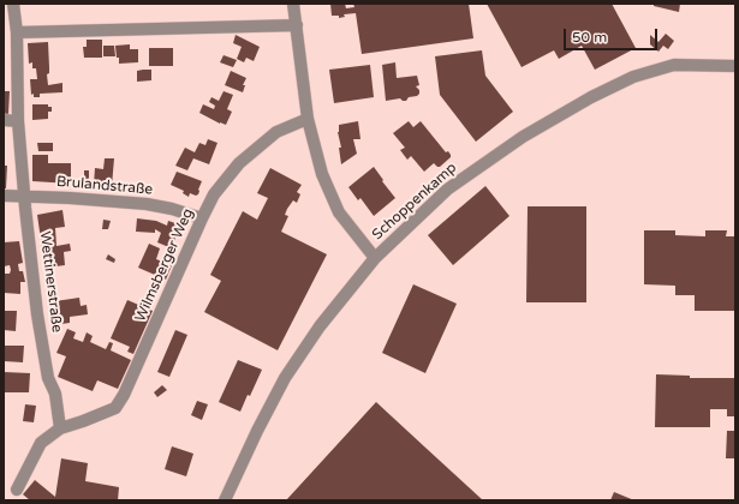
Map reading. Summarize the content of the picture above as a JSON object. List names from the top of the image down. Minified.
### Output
{"streets":{"street":["Brulandstraße","Schoppenkamp","Wilmsberger Weg","Wettinerstraße"]},"crossings":[["Brulandstraße","Wilmsberger Weg"],["Brulandstraße","Wettinerstraße"],["Wilmsberger Weg","Wettinerstraße"]],"scale_bar":"50 m"}
